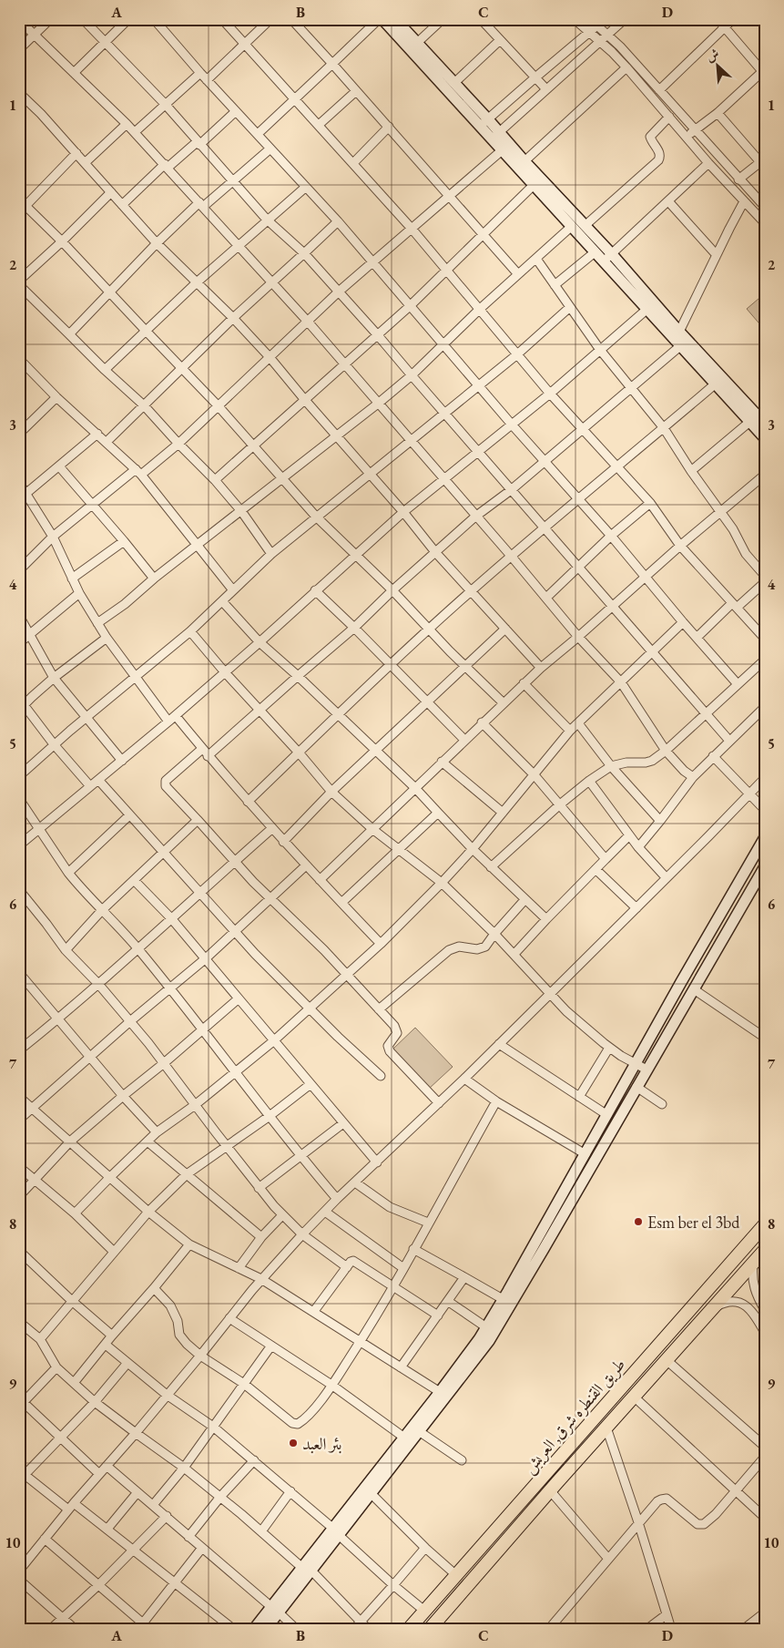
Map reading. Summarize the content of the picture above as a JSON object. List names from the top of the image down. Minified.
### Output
{"streets":{"highway":["طريق القنطره شرق, العريش"]},"places":["Esm ber el 3bd","بئر العبد"],"north":"top left","grid":{"columns":["A","B","C","D"],"rows":["1","2","3","4","5","6","7","8","9","10"]}}
